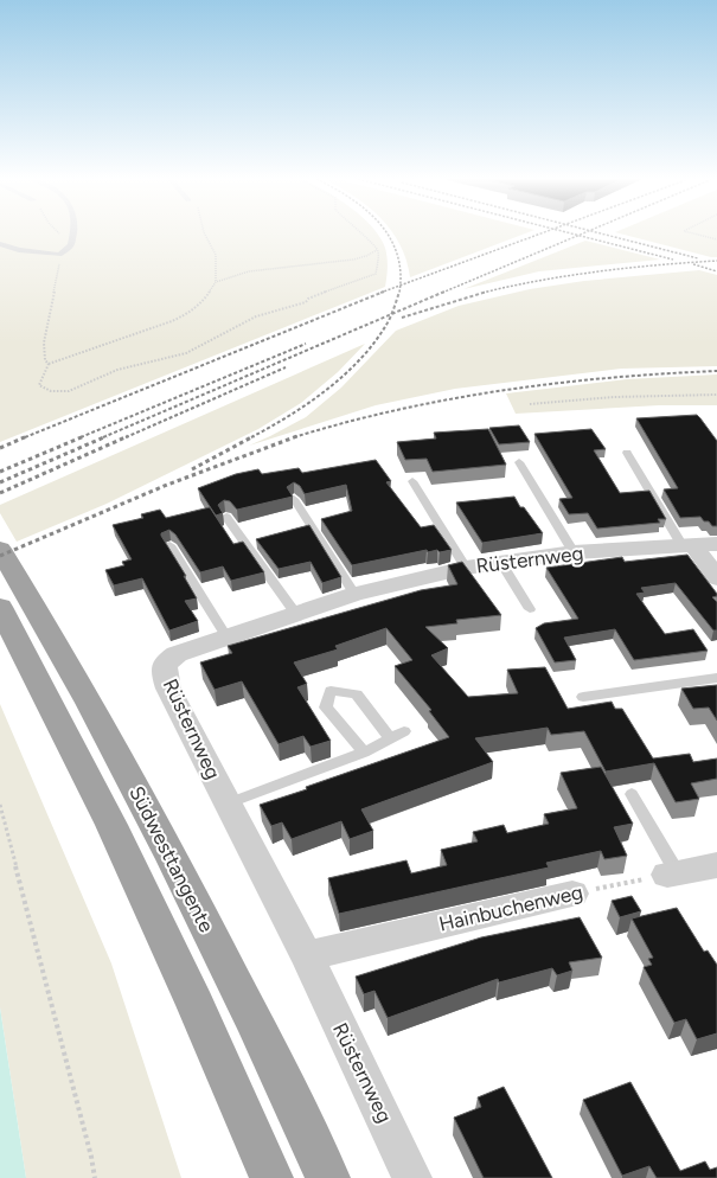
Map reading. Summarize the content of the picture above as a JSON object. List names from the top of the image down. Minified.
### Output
{"streets":{"highway":["Südwesttangente"],"street":["Rüsternweg","Hainbuchenweg"]},"crossings":[["Rüsternweg","Hainbuchenweg"]]}
